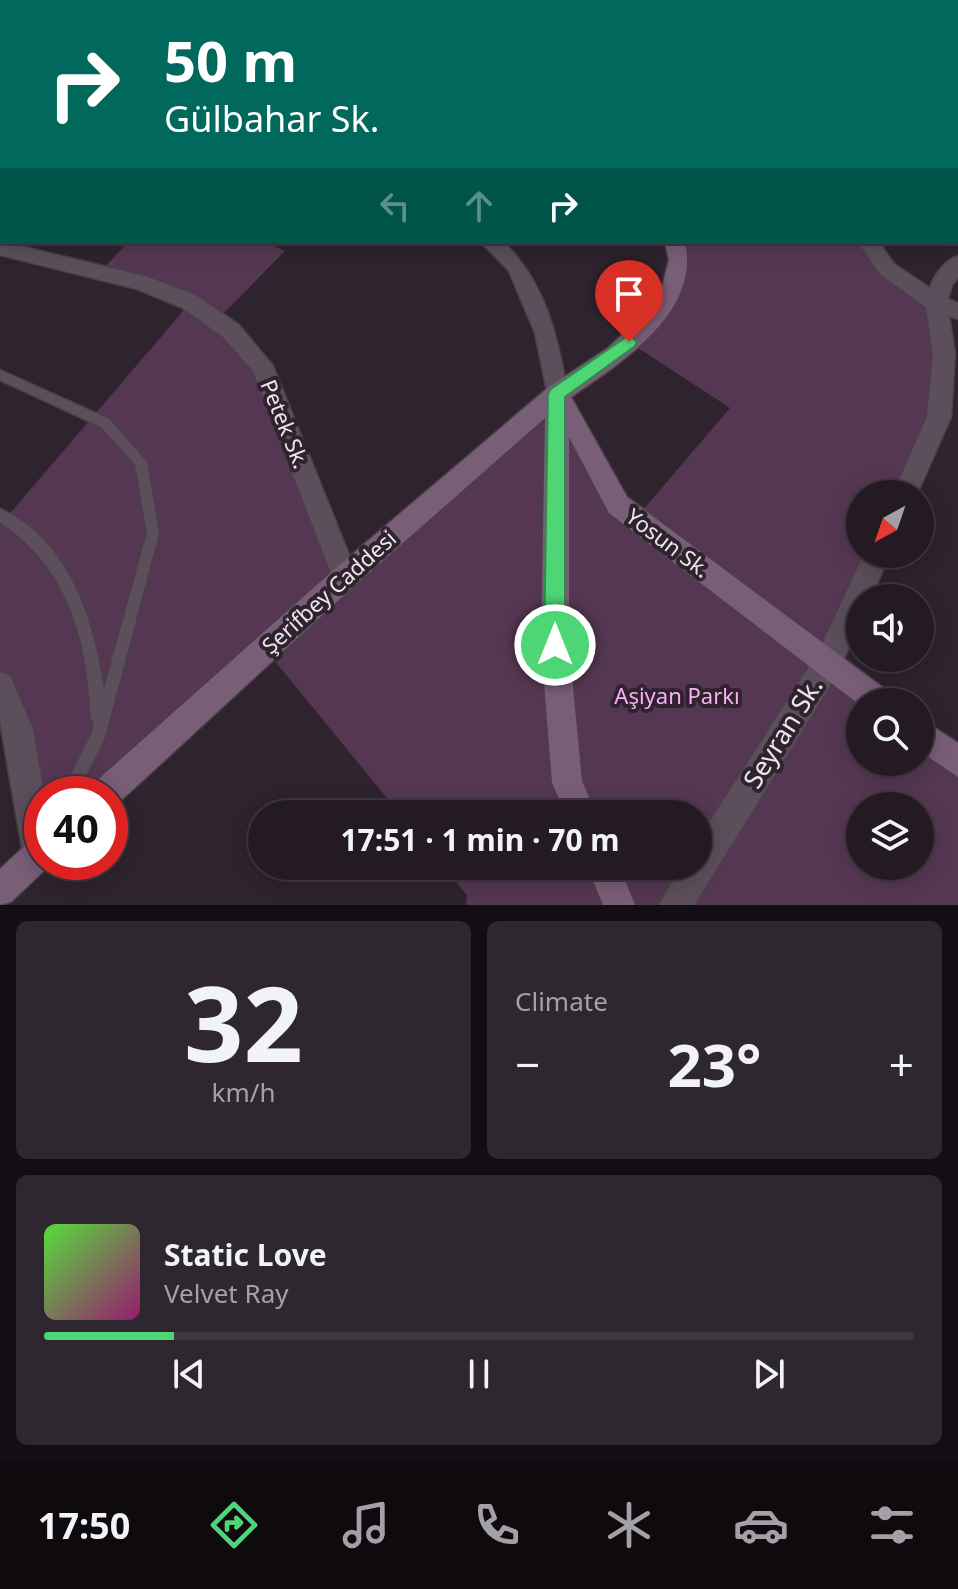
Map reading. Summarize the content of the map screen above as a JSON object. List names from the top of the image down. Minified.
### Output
{"streets":{"street":["Petek Sk.","Yosun Sk.","Şerifbey Caddesi","Seyran Sk."]},"crossings":[["Petek Sk.","Şerifbey Caddesi"],["Yosun Sk.","Şerifbey Caddesi"],["Yosun Sk.","Seyran Sk."]],"parks":["Aşiyan Parkı"],"north":"bottom left","page":{"turn":["50 m","Gülbahar Sk."],"limit":"40","trip":"17:51 · 1 min · 70 m","tile":[["32","km/h"],"Climate"],"heat":["−","23°","+"],"song":["Static Love","Velvet Ray"],"tabs":"17:50"}}
